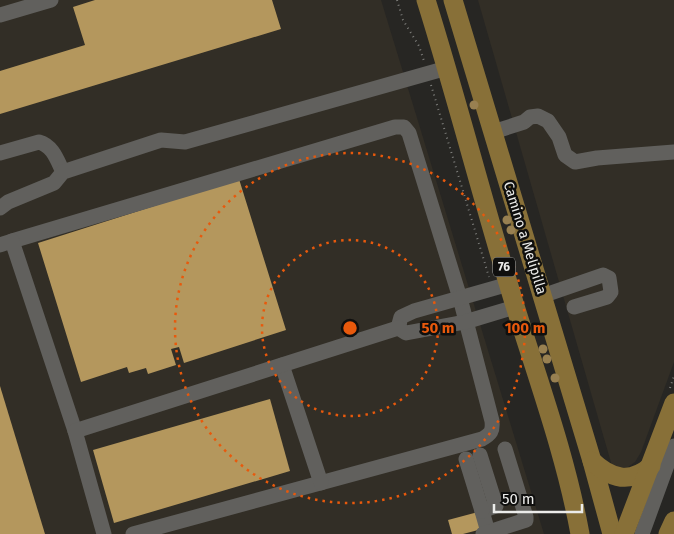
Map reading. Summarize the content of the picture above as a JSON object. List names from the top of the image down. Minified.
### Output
{"streets":{"main road":["Camino a Melipilla","76"]},"scale_bar":"50 m","rings":["50 m","100 m"]}
